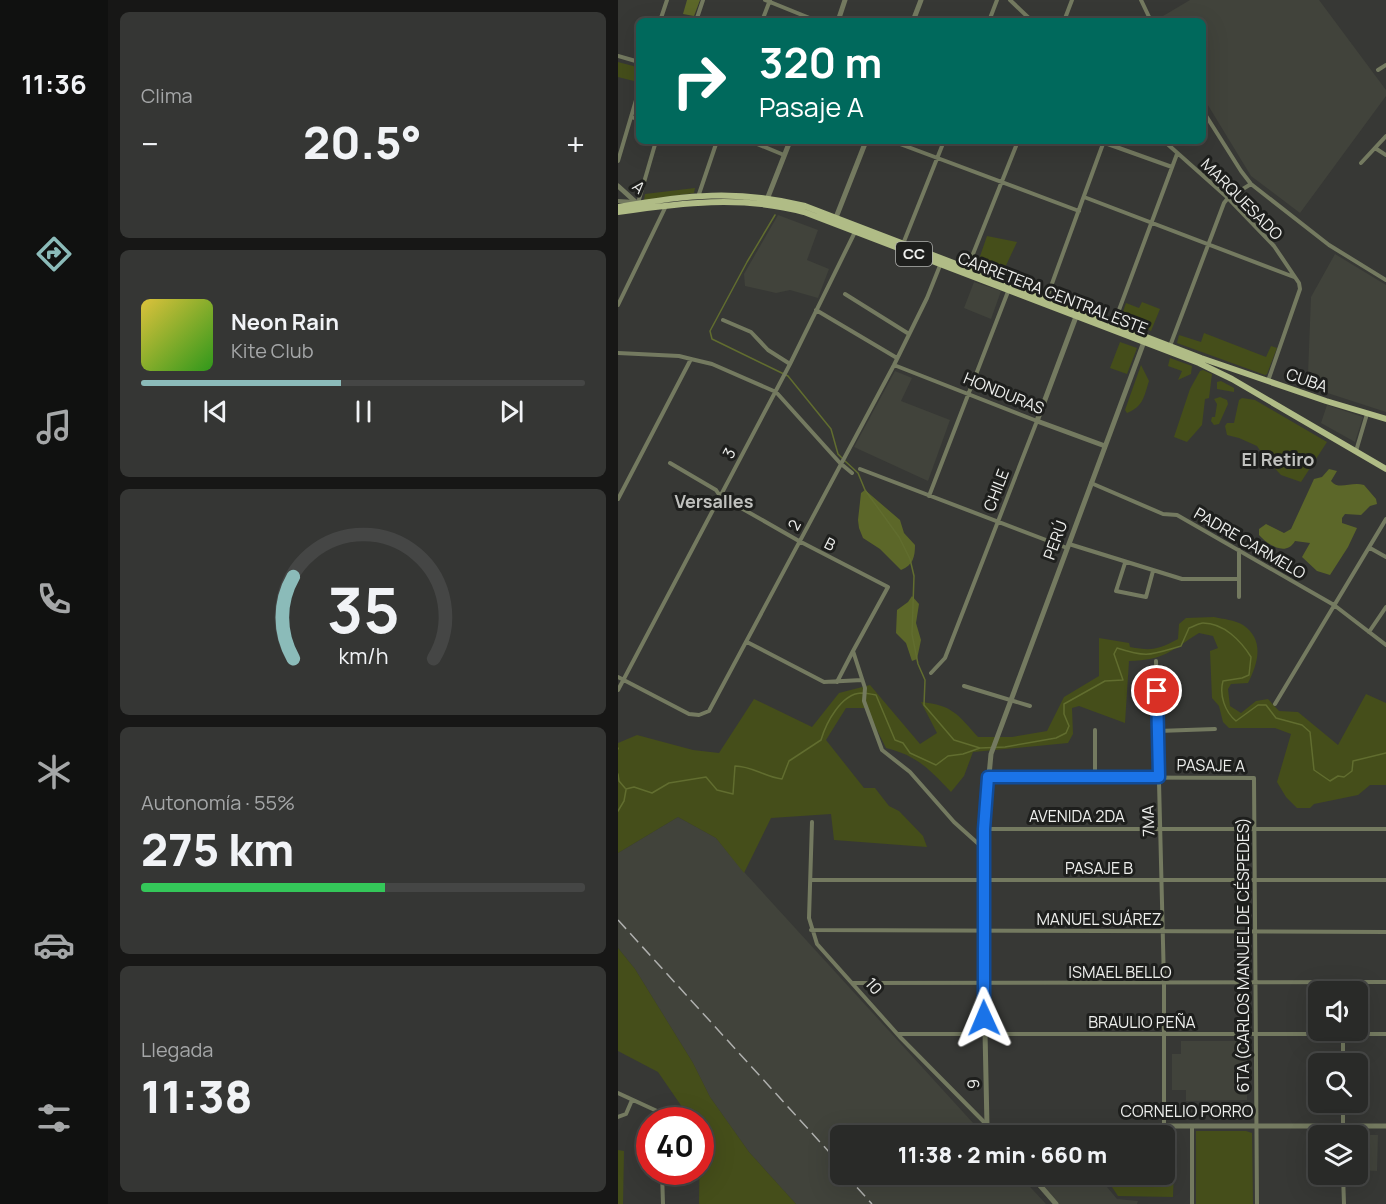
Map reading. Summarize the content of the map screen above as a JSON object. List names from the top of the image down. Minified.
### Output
{"streets":{"main road":["CC","CARRETERA CENTRAL ESTE","CUBA"],"street":["A","MARQUESADO","HONDURAS","3","CHILE","2","PERÚ","PADRE CARMELO","B","PASAJE A","AVENIDA 2DA","7MA","PASAJE B","MANUEL SUÁREZ","6TA (CARLOS MANUEL DE CÉSPEDES)","ISMAEL BELLO","10","BRAULIO PEÑA","9","CORNELIO PORRO"]},"crossings":[["A","CARRETERA CENTRAL ESTE"],["CARRETERA CENTRAL ESTE","CUBA"],["CARRETERA CENTRAL ESTE","3"],["CARRETERA CENTRAL ESTE","CHILE"],["CARRETERA CENTRAL ESTE","2"],["CARRETERA CENTRAL ESTE","PERÚ"],["HONDURAS","CHILE"],["HONDURAS","2"],["HONDURAS","PERÚ"],["3","2"],["3","B"],["2","B"],["PERÚ","PADRE CARMELO"],["PERÚ","9"],["PASAJE A","7MA"],["PASAJE A","6TA (CARLOS MANUEL DE CÉSPEDES)"],["PASAJE A","9"],["AVENIDA 2DA","7MA"],["AVENIDA 2DA","6TA (CARLOS MANUEL DE CÉSPEDES)"],["AVENIDA 2DA","9"],["7MA","PASAJE B"],["7MA","MANUEL SUÁREZ"],["7MA","ISMAEL BELLO"],["7MA","BRAULIO PEÑA"],["PASAJE B","6TA (CARLOS MANUEL DE CÉSPEDES)"],["PASAJE B","9"],["MANUEL SUÁREZ","6TA (CARLOS MANUEL DE CÉSPEDES)"],["MANUEL SUÁREZ","10"],["MANUEL SUÁREZ","9"],["6TA (CARLOS MANUEL DE CÉSPEDES)","ISMAEL BELLO"],["6TA (CARLOS MANUEL DE CÉSPEDES)","BRAULIO PEÑA"],["6TA (CARLOS MANUEL DE CÉSPEDES)","CORNELIO PORRO"],["ISMAEL BELLO","10"],["ISMAEL BELLO","9"],["10","BRAULIO PEÑA"],["BRAULIO PEÑA","9"]],"districts":["El Retiro","Versalles"],"page":{"tabs":"11:36","tile":["Clima",["Autonomía · 55%","275 km"],["Llegada","11:38"]],"turn":["320 m","Pasaje A"],"heat":["−","20.5°","+"],"song":["Neon Rain","Kite Club"],"limit":"40","trip":"11:38 · 2 min · 660 m","gauge":["35","km/h"]}}
